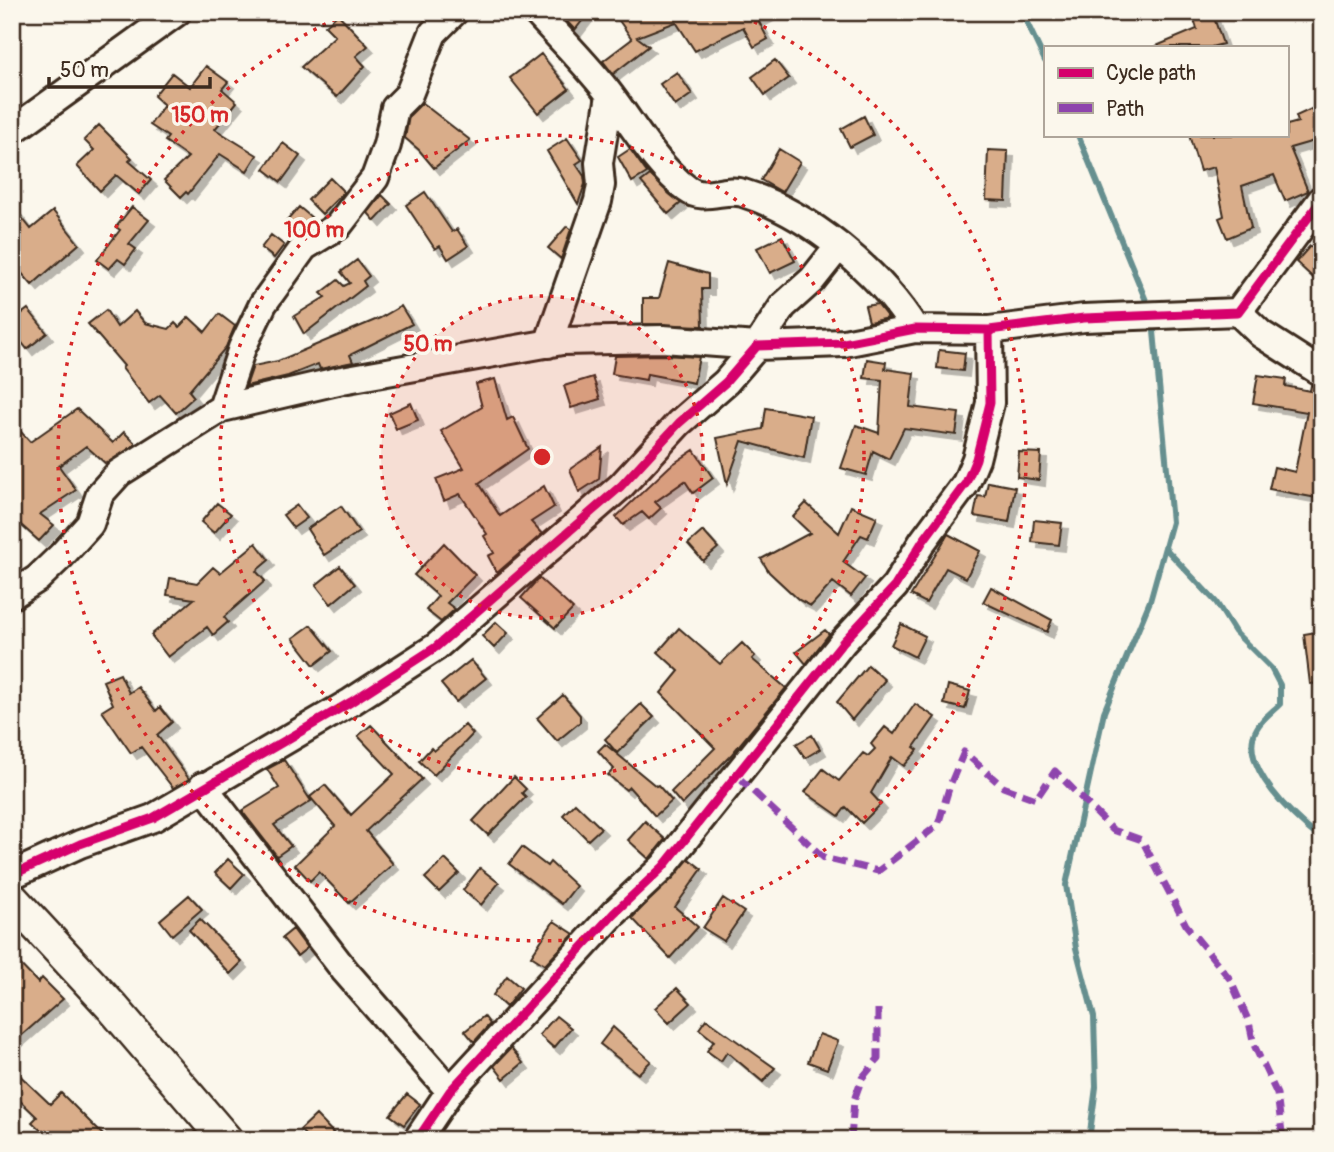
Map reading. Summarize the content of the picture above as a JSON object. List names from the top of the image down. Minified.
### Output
{"legend":["Cycle path","Path"],"scale_bar":"50 m","rings":["150 m","100 m","50 m"]}
